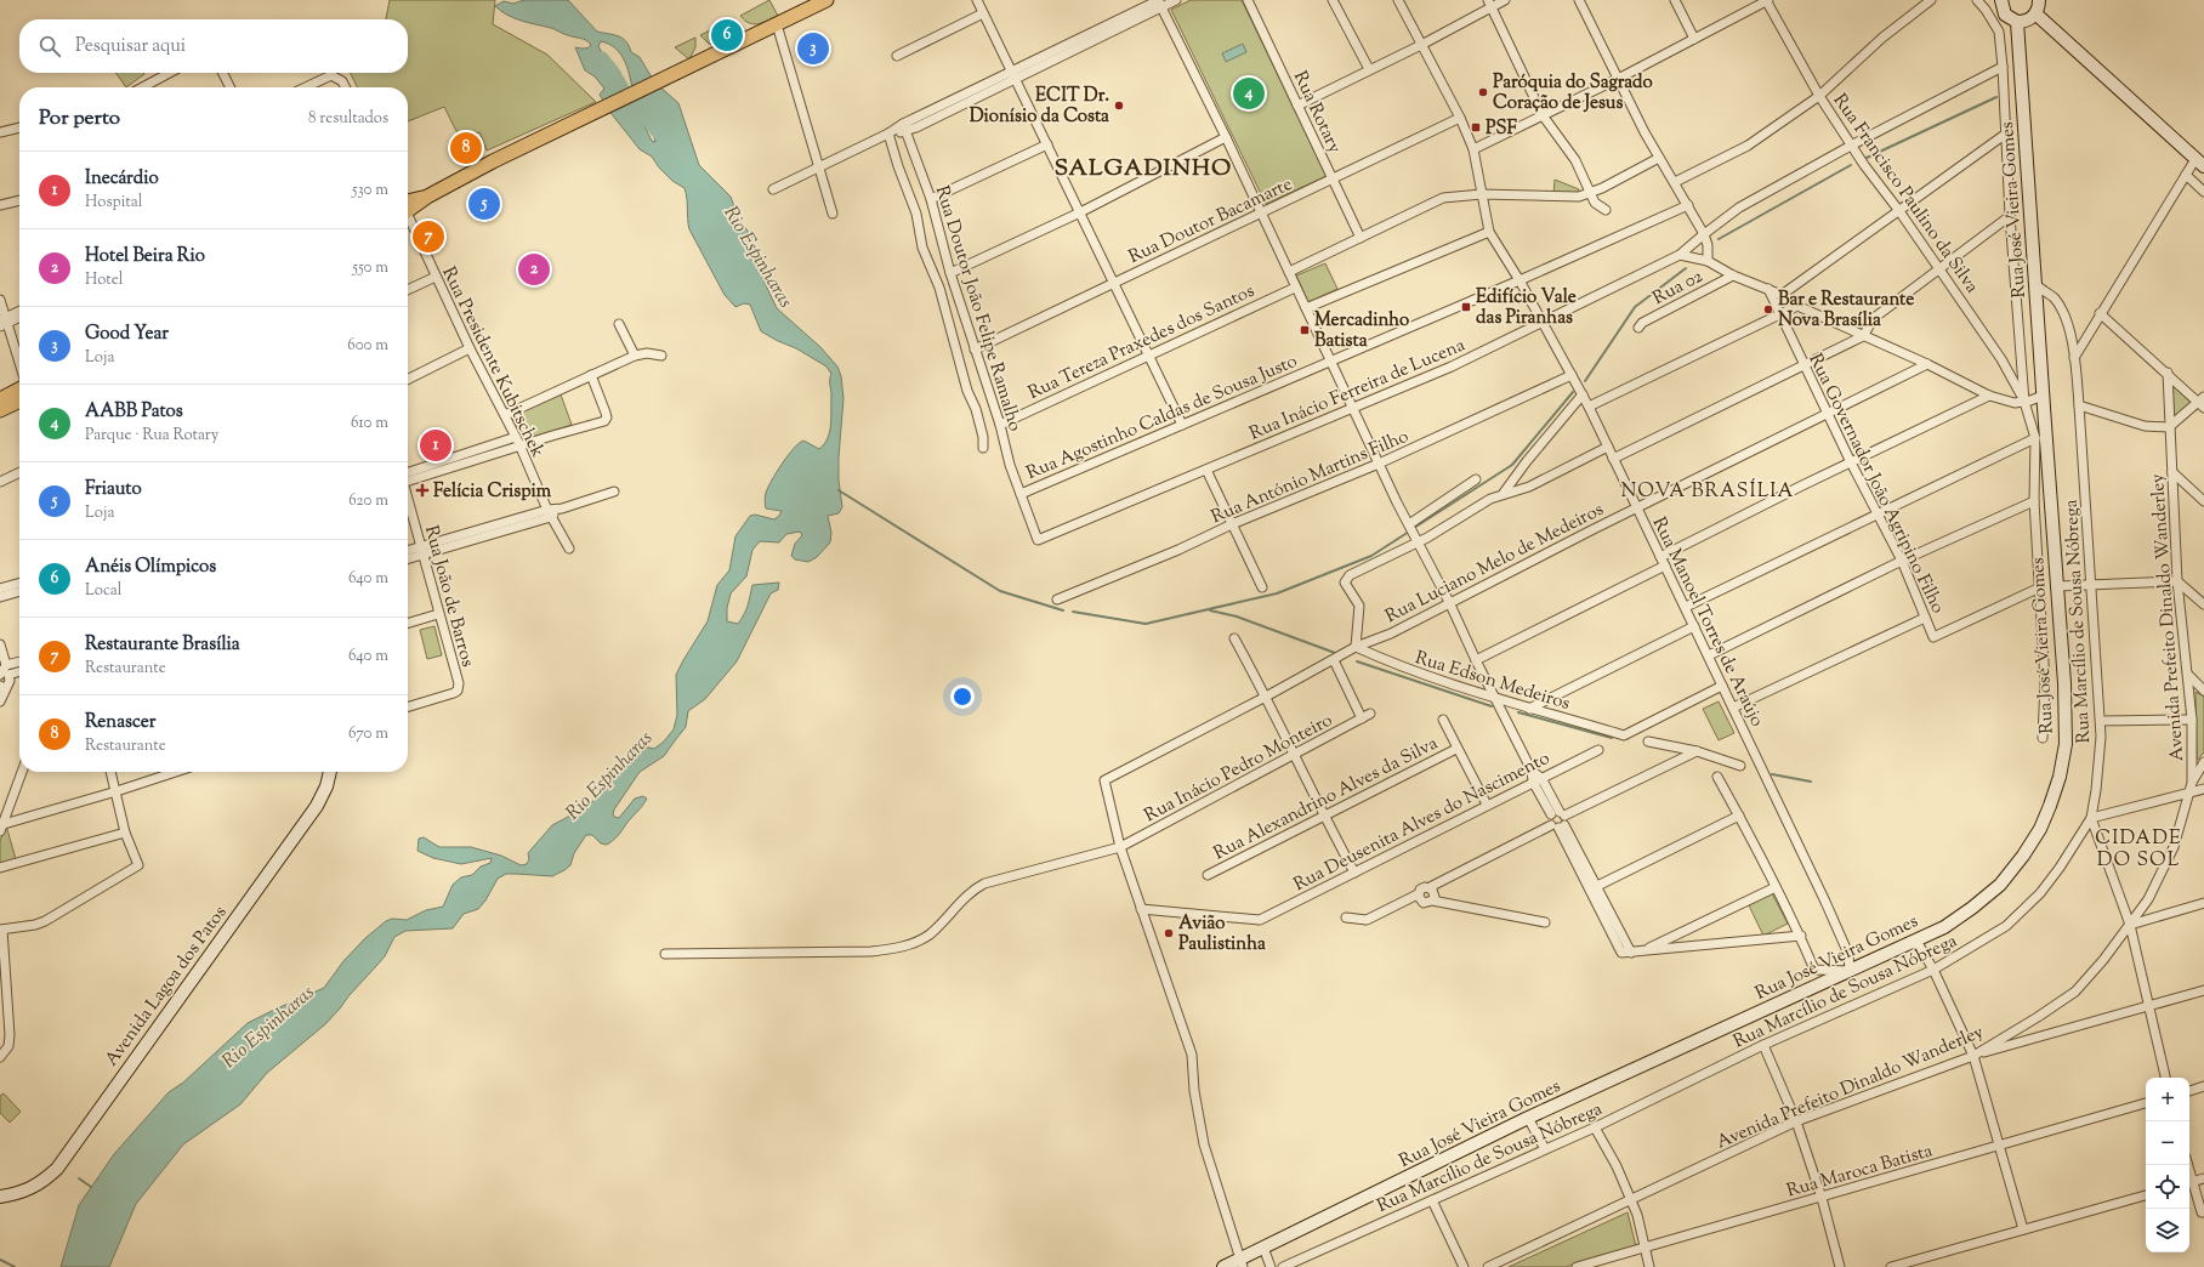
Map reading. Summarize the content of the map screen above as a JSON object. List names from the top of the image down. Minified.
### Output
{"streets":{"main road":["Rua José Vieira Gomes","Avenida Lagoa dos Patos"],"street":["Rua Rotary","Rua Francisco Paulino da Silva","Rua Doutor Bacamarte","Rua 02","Rua Doutor João Felipe Ramalho","Rua Tereza Praxedes dos Santos","Rua Presidente Kubitschek","Rua Inácio Ferreira de Lucena","Rua Agostinho Caldas de Sousa Justo","Rua António Martins Filho","Rua Governador João Agripino Filho","Rua Luciano Melo de Medeiros","Rua João de Barros","Avenida Prefeito Dinaldo Wanderley","Rua Manoel Torres de Araújo","Rua Marcílio de Sousa Nóbrega","Rua Edson Medeiros","Rua Inácio Pedro Monteiro","Rua Alexandrino Alves da Silva","Rua Deusenita Alves do Nascimento","Rua Maroca Batista"]},"crossings":[["Rua Rotary","Rua Doutor Bacamarte"],["Rua Francisco Paulino da Silva","Rua Inácio Ferreira de Lucena"],["Rua José Vieira Gomes","Rua Manoel Torres de Araújo"],["Rua José Vieira Gomes","Rua Marcílio de Sousa Nóbrega"],["Rua Doutor Bacamarte","Rua Doutor João Felipe Ramalho"],["Rua Doutor Bacamarte","Rua Manoel Torres de Araújo"],["Rua Doutor João Felipe Ramalho","Rua Tereza Praxedes dos Santos"],["Rua Doutor João Felipe Ramalho","Rua Inácio Ferreira de Lucena"],["Rua Doutor João Felipe Ramalho","Rua Agostinho Caldas de Sousa Justo"],["Rua Inácio Ferreira de Lucena","Rua Manoel Torres de Araújo"],["Rua Agostinho Caldas de Sousa Justo","Rua Manoel Torres de Araújo"],["Rua António Martins Filho","Rua Manoel Torres de Araújo"],["Rua Governador João Agripino Filho","Rua Luciano Melo de Medeiros"],["Rua Luciano Melo de Medeiros","Rua Manoel Torres de Araújo"],["Rua Luciano Melo de Medeiros","Rua Edson Medeiros"],["Rua Luciano Melo de Medeiros","Rua Inácio Pedro Monteiro"],["Rua Manoel Torres de Araújo","Rua Edson Medeiros"]],"districts":["SALGADINHO","NOVA BRASÍLIA","CIDADE DO SOL"],"water":["Rio Espinharas"],"places":{"other":["Paróquia do Sagrado Coração de Jesus","ECIT Dr. Dionísio da Costa","Bar e Restaurante Nova Brasília","Avião Paulistinha"],"transit":["PSF","Edifício Vale das Piranhas","Mercadinho Batista"],"health":["Felícia Crispim"]},"page":{"pins":["6","3","4","8","5","7","2","1"],"search":"Pesquisar aqui","heading":["Por perto","8 resultados"],"list":[{"mark":"1","name":"Inecárdio","note":"Hospital","value":"530 m"},{"mark":"2","name":"Hotel Beira Rio","note":"Hotel","value":"550 m"},{"mark":"3","name":"Good Year","note":"Loja","value":"600 m"},{"mark":"4","name":"AABB Patos","note":"Parque · Rua Rotary","value":"610 m"},{"mark":"5","name":"Friauto","note":"Loja","value":"620 m"},{"mark":"6","name":"Anéis Olímpicos","note":"Local","value":"640 m"},{"mark":"7","name":"Restaurante Brasília","note":"Restaurante","value":"640 m"},{"mark":"8","name":"Renascer","note":"Restaurante","value":"670 m"}],"map_buttons":["+","−"]}}
